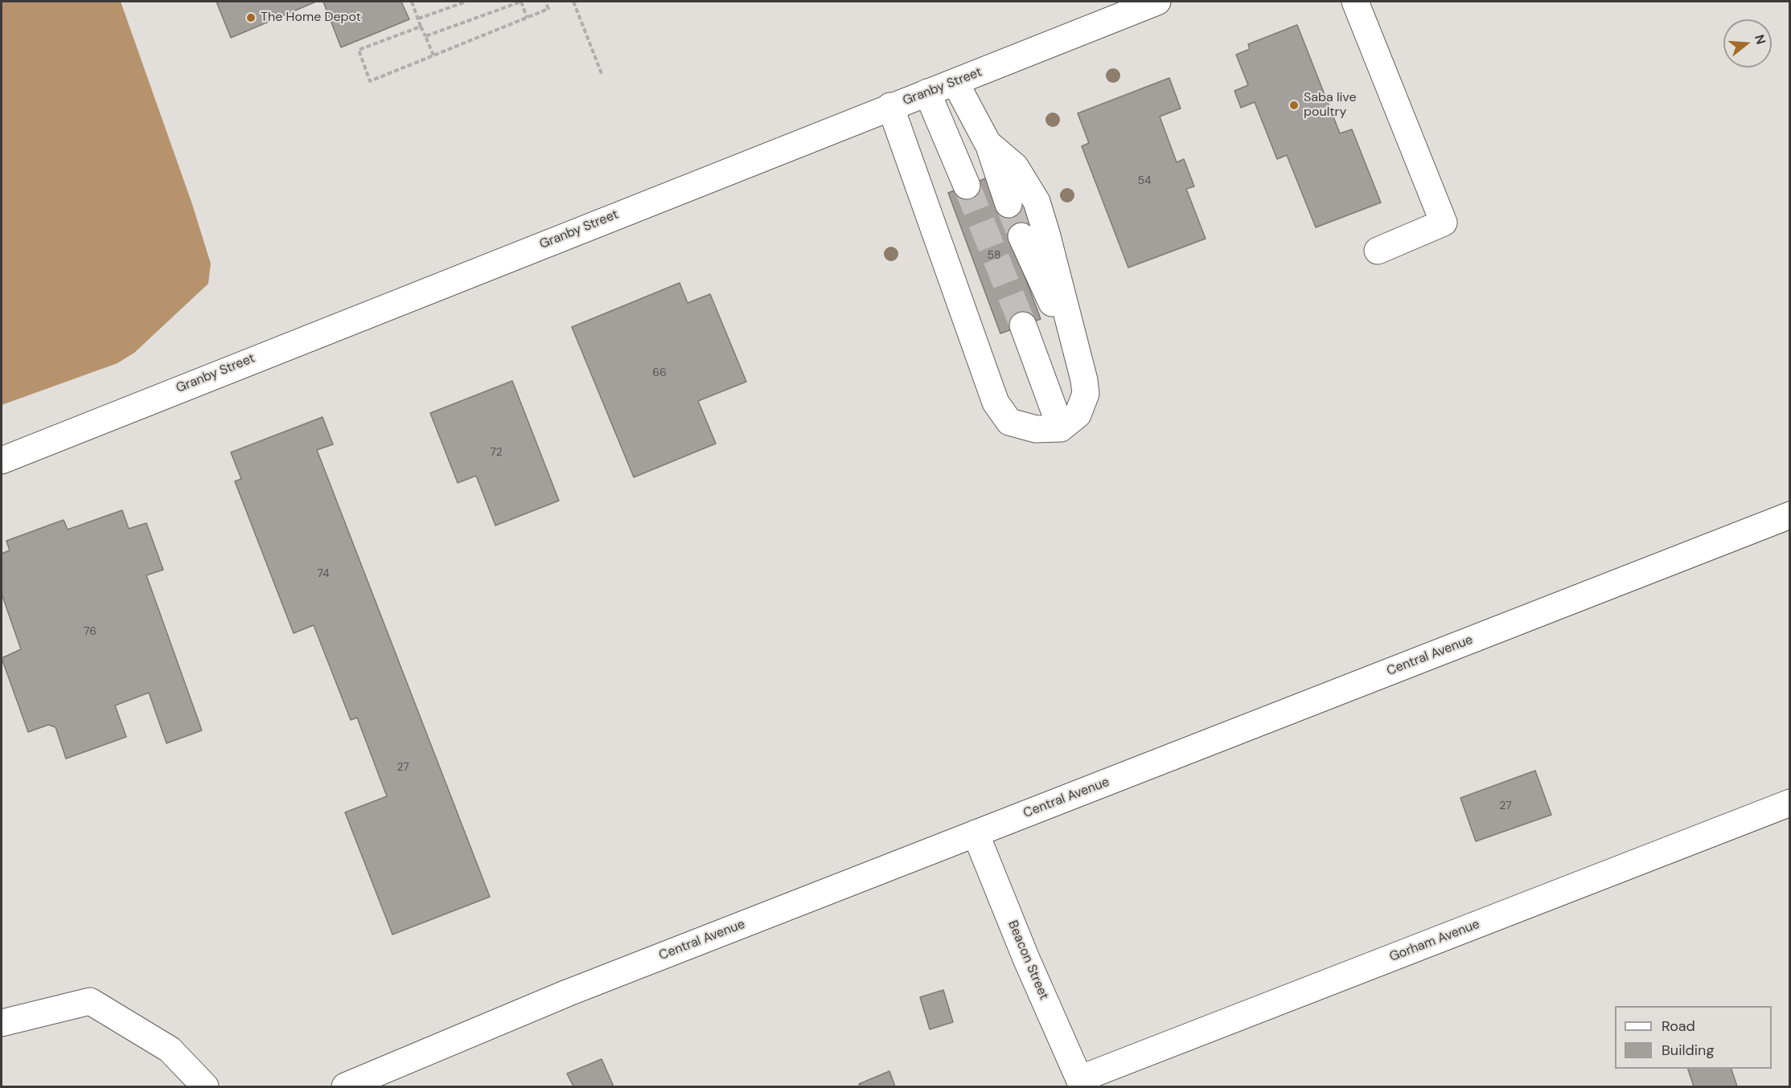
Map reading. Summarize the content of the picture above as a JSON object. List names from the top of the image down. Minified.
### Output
{"streets":{"street":["Granby Street","Central Avenue","Gorham Avenue","Beacon Street"]},"crossings":[["Central Avenue","Beacon Street"],["Gorham Avenue","Beacon Street"]],"places":["The Home Depot","Saba live poultry"],"house_numbers":["54","58","66","72","74","76","27","27"],"legend":["Road","Building"],"north":"right"}
